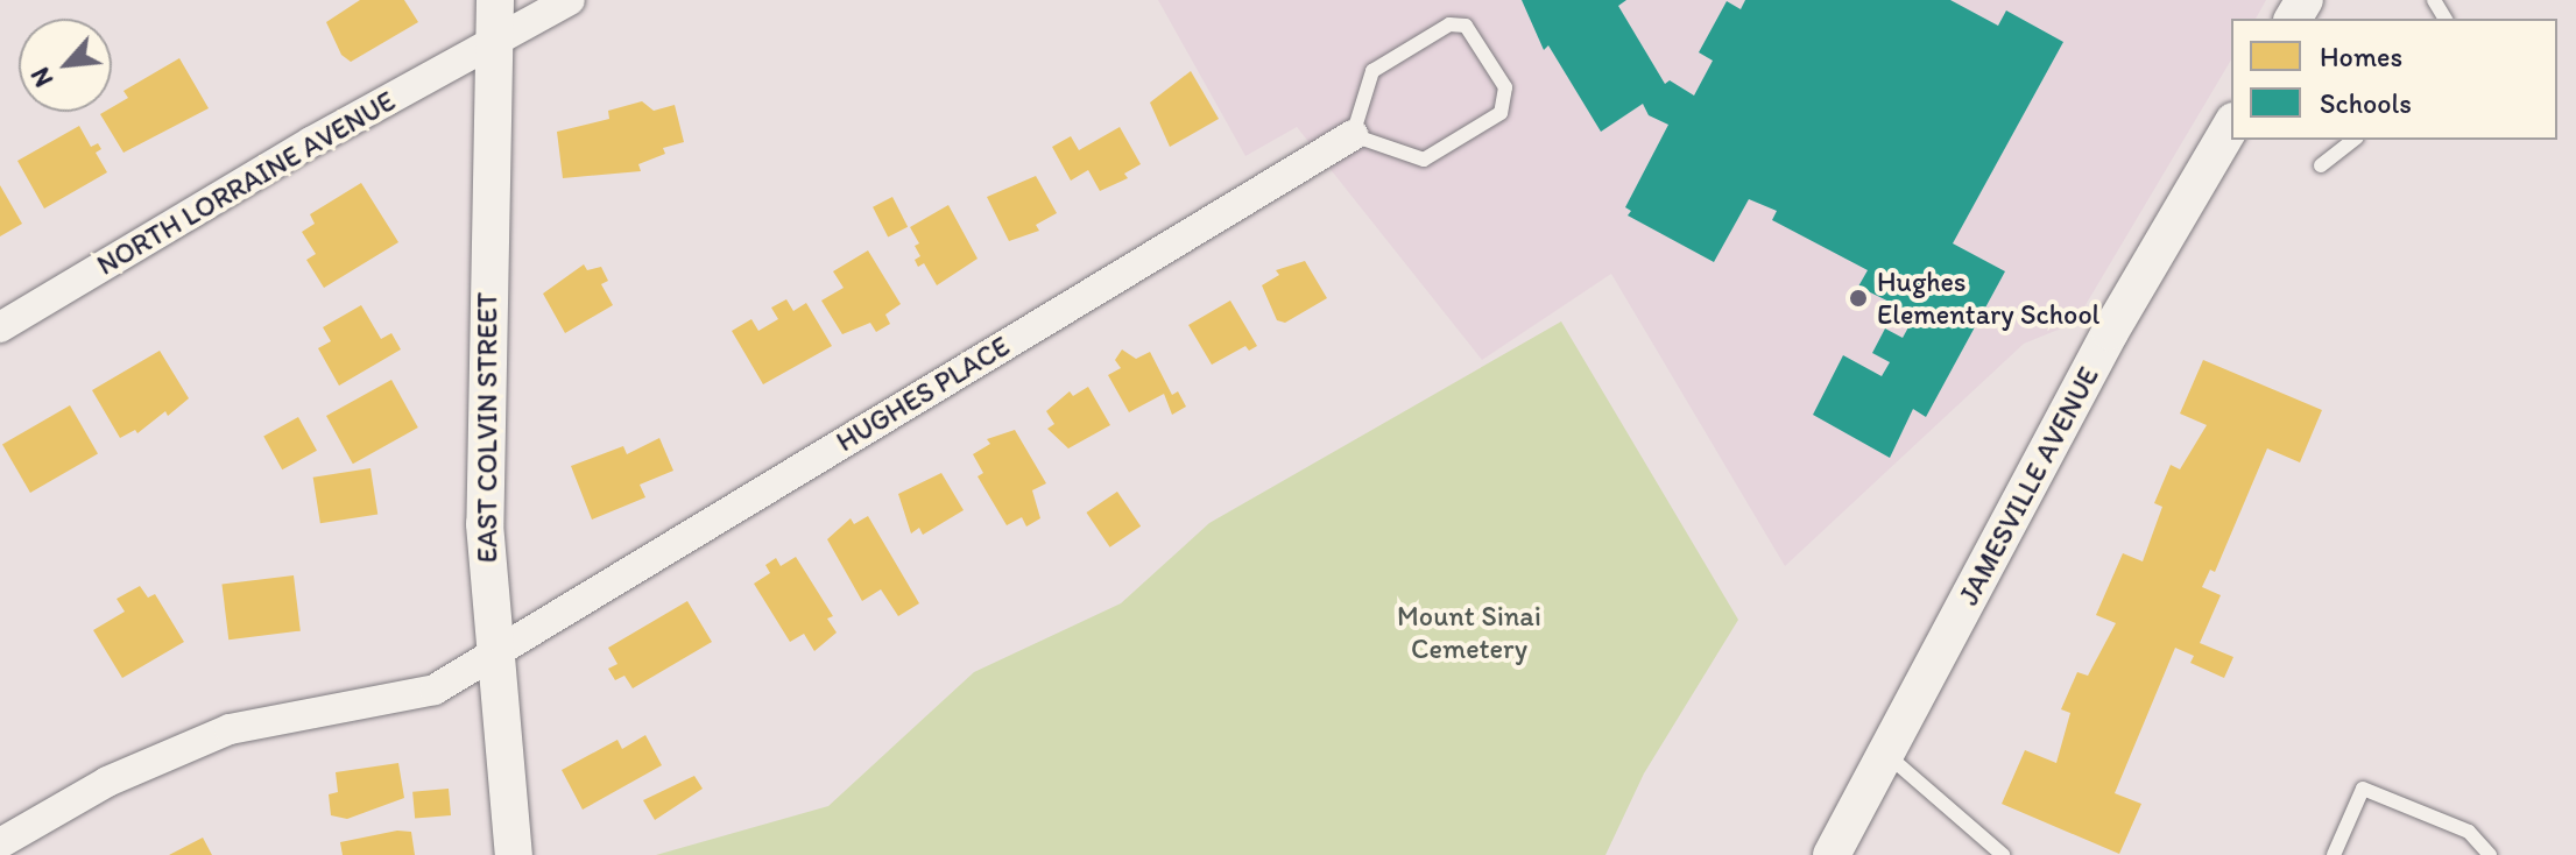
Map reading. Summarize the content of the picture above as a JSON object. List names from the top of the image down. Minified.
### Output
{"streets":{"street":["NORTH LORRAINE AVENUE","HUGHES PLACE","EAST COLVIN STREET","JAMESVILLE AVENUE"]},"crossings":[["NORTH LORRAINE AVENUE","EAST COLVIN STREET"],["HUGHES PLACE","EAST COLVIN STREET"]],"parks":["Mount Sinai Cemetery"],"places":["Hughes Elementary School"],"legend":["Homes","Schools"],"north":"bottom left"}
